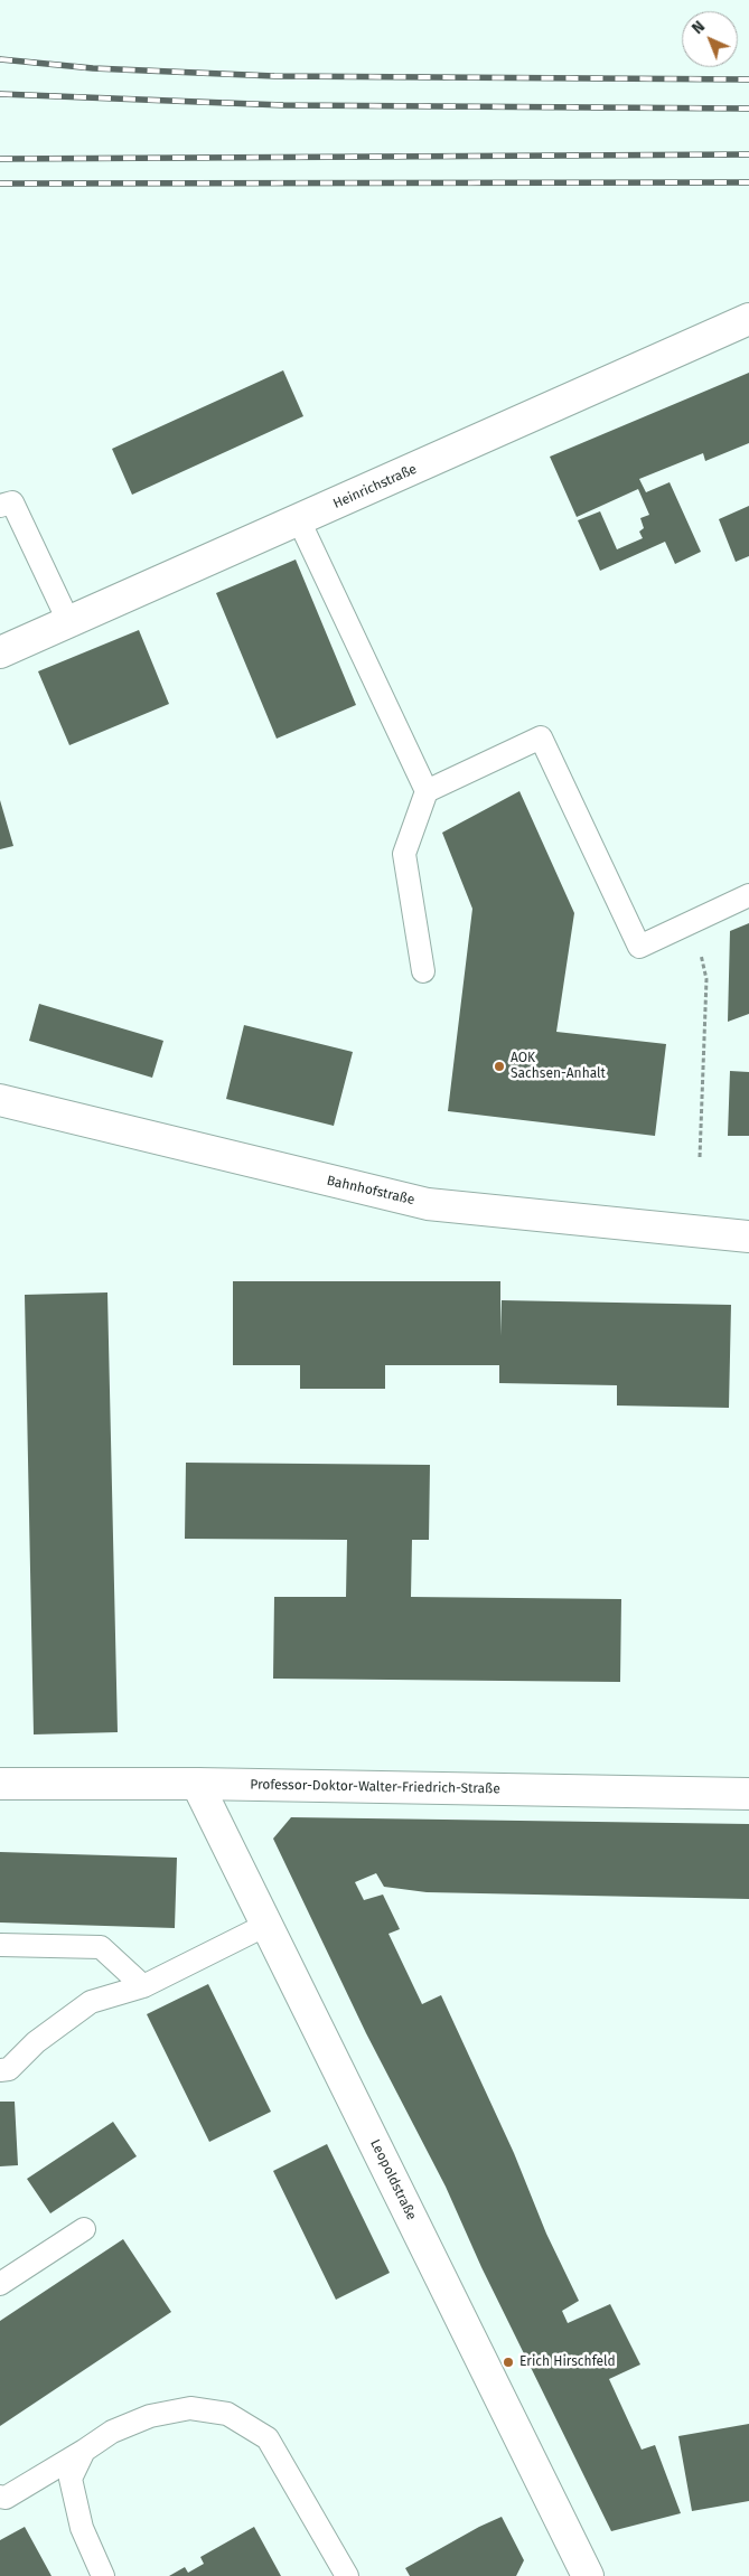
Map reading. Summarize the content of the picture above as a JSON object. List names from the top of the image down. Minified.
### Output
{"streets":{"street":["Heinrichstraße","Bahnhofstraße","Professor-Doktor-Walter-Friedrich-Straße","Leopoldstraße"]},"crossings":[["Professor-Doktor-Walter-Friedrich-Straße","Leopoldstraße"]],"places":["AOK Sachsen-Anhalt","Erich Hirschfeld"],"north":"top left"}
